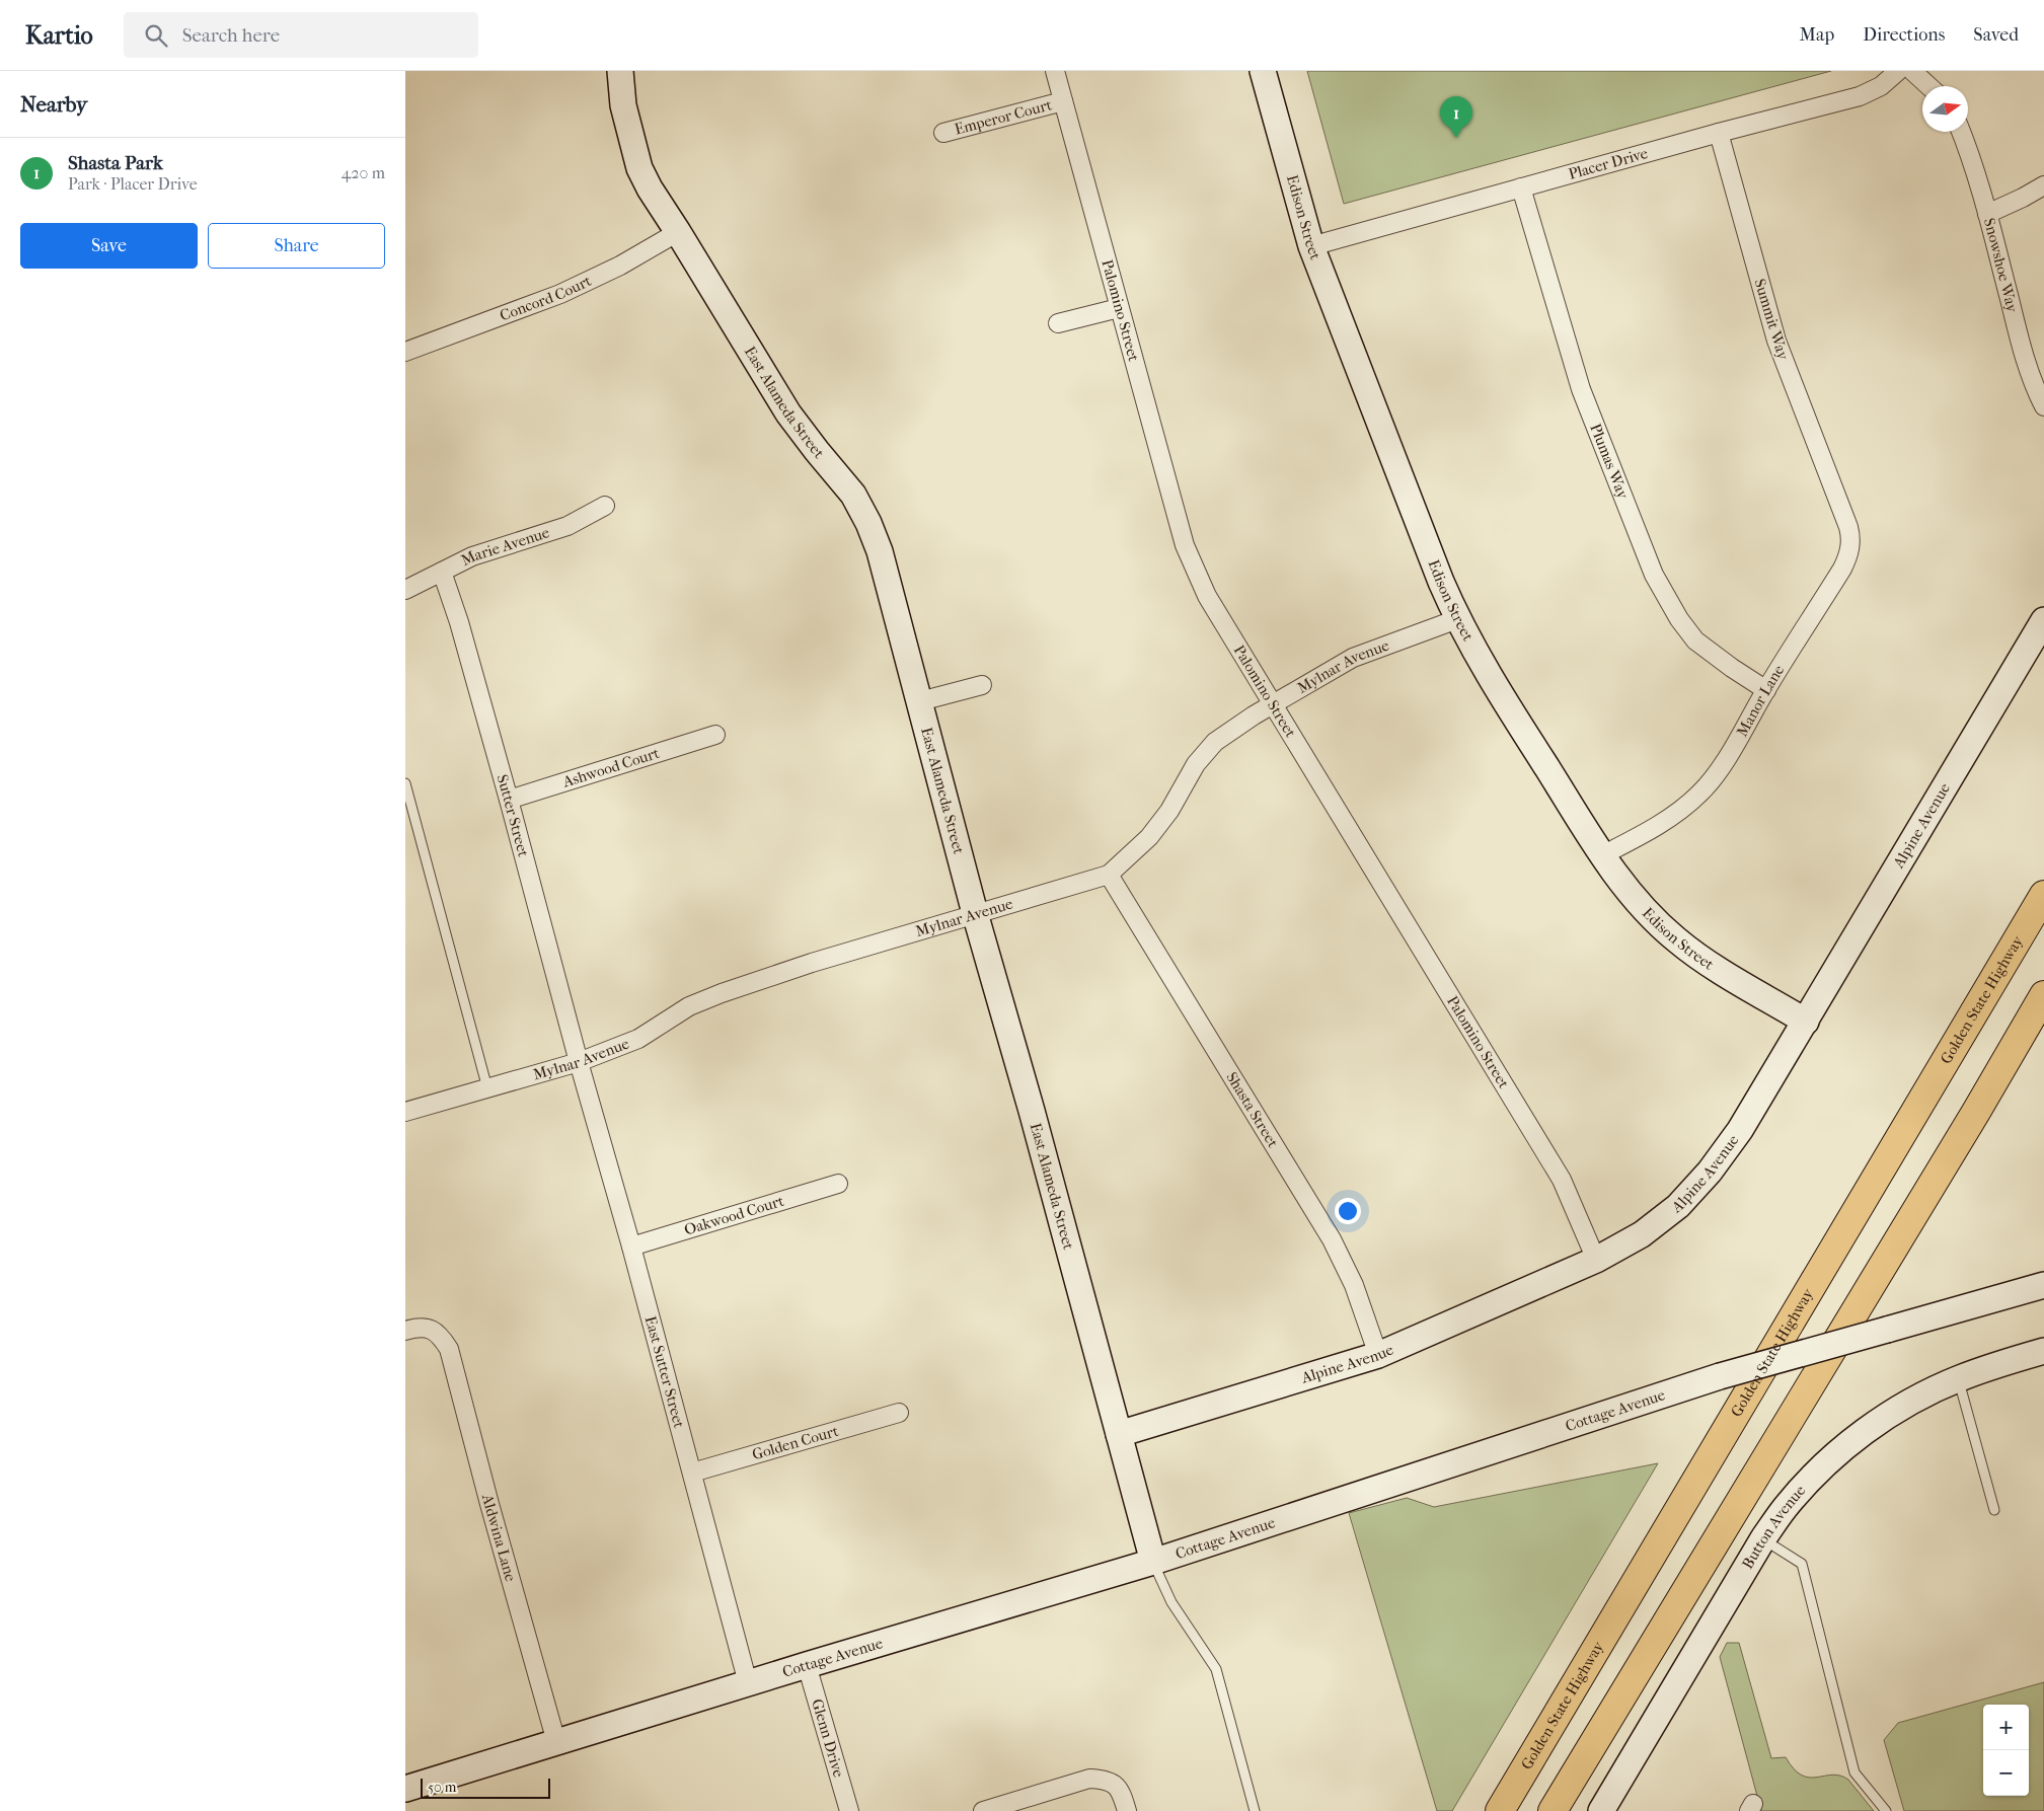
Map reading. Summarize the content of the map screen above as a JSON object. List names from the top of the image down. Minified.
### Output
{"streets":{"highway":["Golden State Highway"],"street":["Emperor Court","Placer Drive","Edison Street","Snowshoe Way","Concord Court","Palomino Street","Summit Way","East Alameda Street","Plumas Way","Marie Avenue","Mylnar Avenue","Manor Lane","Ashwood Court","Sutter Street","Alpine Avenue","Shasta Street","Oakwood Court","East Sutter Street","Cottage Avenue","Golden Court","Button Avenue","Aldwina Lane","Glenn Drive"]},"crossings":[["Emperor Court","Palomino Street"],["Placer Drive","Edison Street"],["Placer Drive","Summit Way"],["Placer Drive","Plumas Way"],["Edison Street","Mylnar Avenue"],["Edison Street","Manor Lane"],["Edison Street","Alpine Avenue"],["Concord Court","East Alameda Street"],["Palomino Street","Mylnar Avenue"],["Palomino Street","Alpine Avenue"],["Summit Way","Manor Lane"],["East Alameda Street","Mylnar Avenue"],["East Alameda Street","Alpine Avenue"],["East Alameda Street","Cottage Avenue"],["Plumas Way","Manor Lane"],["Marie Avenue","Sutter Street"],["Mylnar Avenue","Sutter Street"],["Mylnar Avenue","Shasta Street"],["Mylnar Avenue","East Sutter Street"],["Ashwood Court","Sutter Street"],["Sutter Street","East Sutter Street"],["Alpine Avenue","Shasta Street"],["Oakwood Court","East Sutter Street"],["East Sutter Street","Cottage Avenue"],["East Sutter Street","Golden Court"],["Cottage Avenue","Aldwina Lane"],["Cottage Avenue","Glenn Drive"]],"scale_bar":"50 m","north":"right","page":{"header":"Kartio","search":"Search here","nav":["Map","Directions","Saved"],"heading":"Nearby","pins":"1","list":[{"mark":"1","name":"Shasta Park","note":"Park · Placer Drive","value":"420 m"}],"buttons":["Save","Share"],"map_buttons":["+","−"],"scale":"50 m"}}
